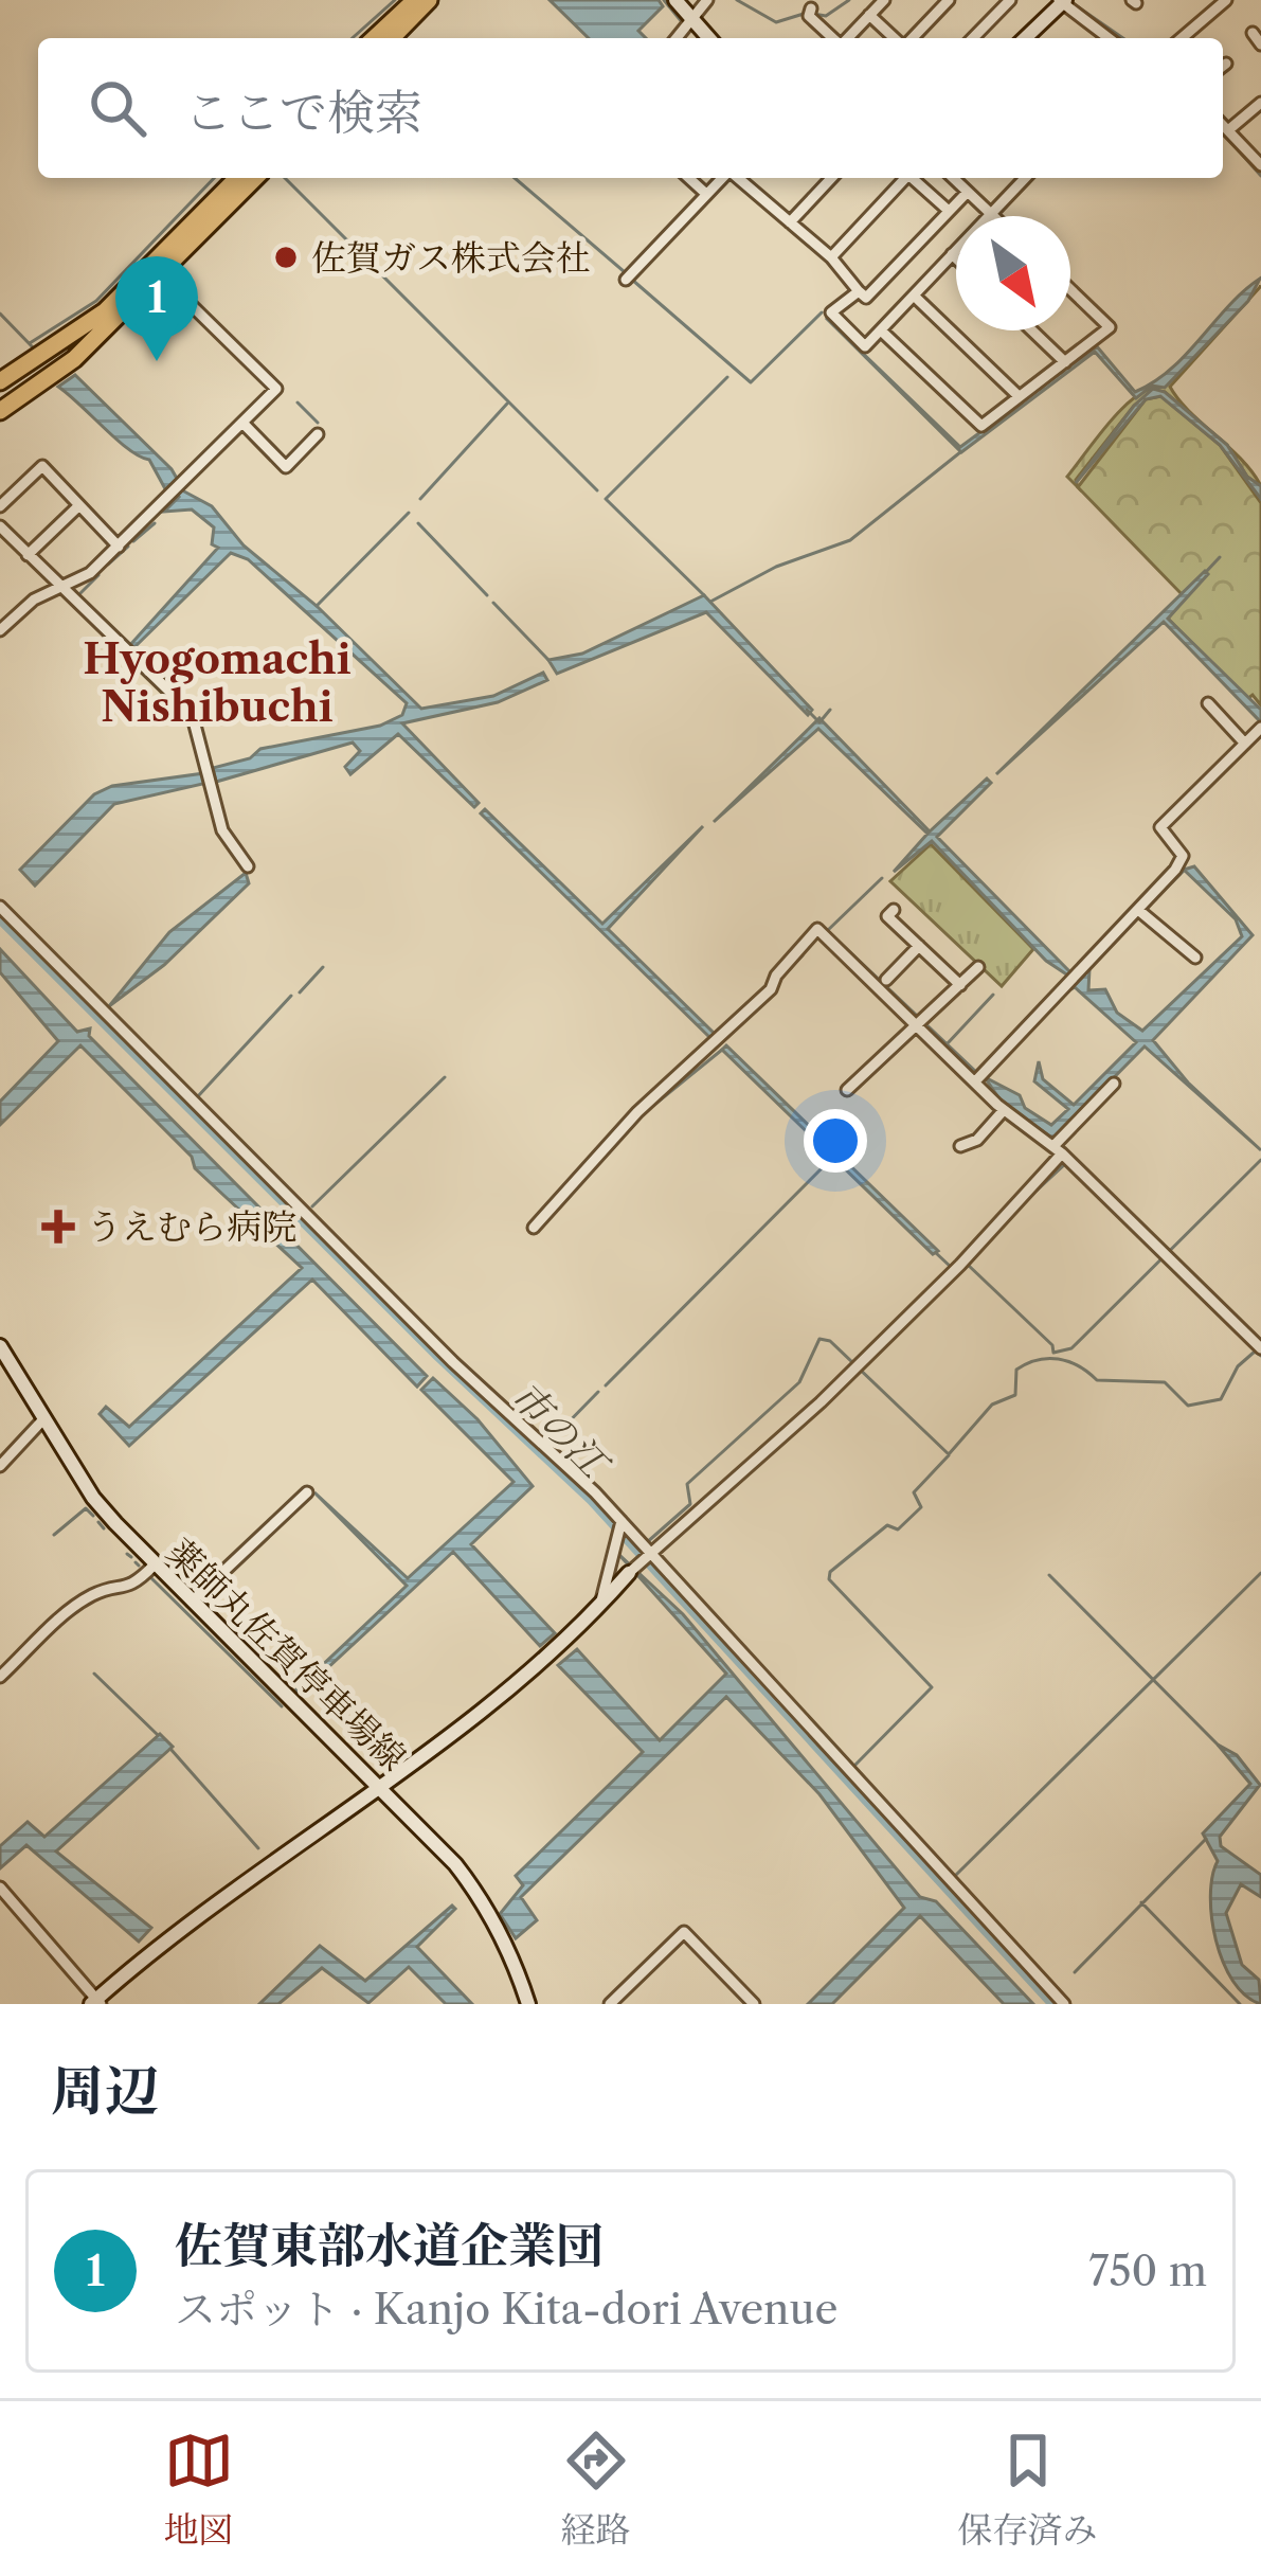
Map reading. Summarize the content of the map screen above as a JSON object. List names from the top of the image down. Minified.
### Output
{"streets":{"main road":["薬師丸佐賀停車場線"]},"districts":["Hyogomachi Nishibuchi"],"water":["市の江"],"places":{"other":["佐賀ガス株式会社"],"health":["うえむら病院"]},"north":"bottom right","page":{"search":"ここで検索","pins":"1","heading":"周辺","list":[{"mark":"1","name":"佐賀東部水道企業団","note":"スポット · Kanjo Kita-dori Avenue","value":"750 m"}],"nav":["地図","経路","保存済み"]}}
